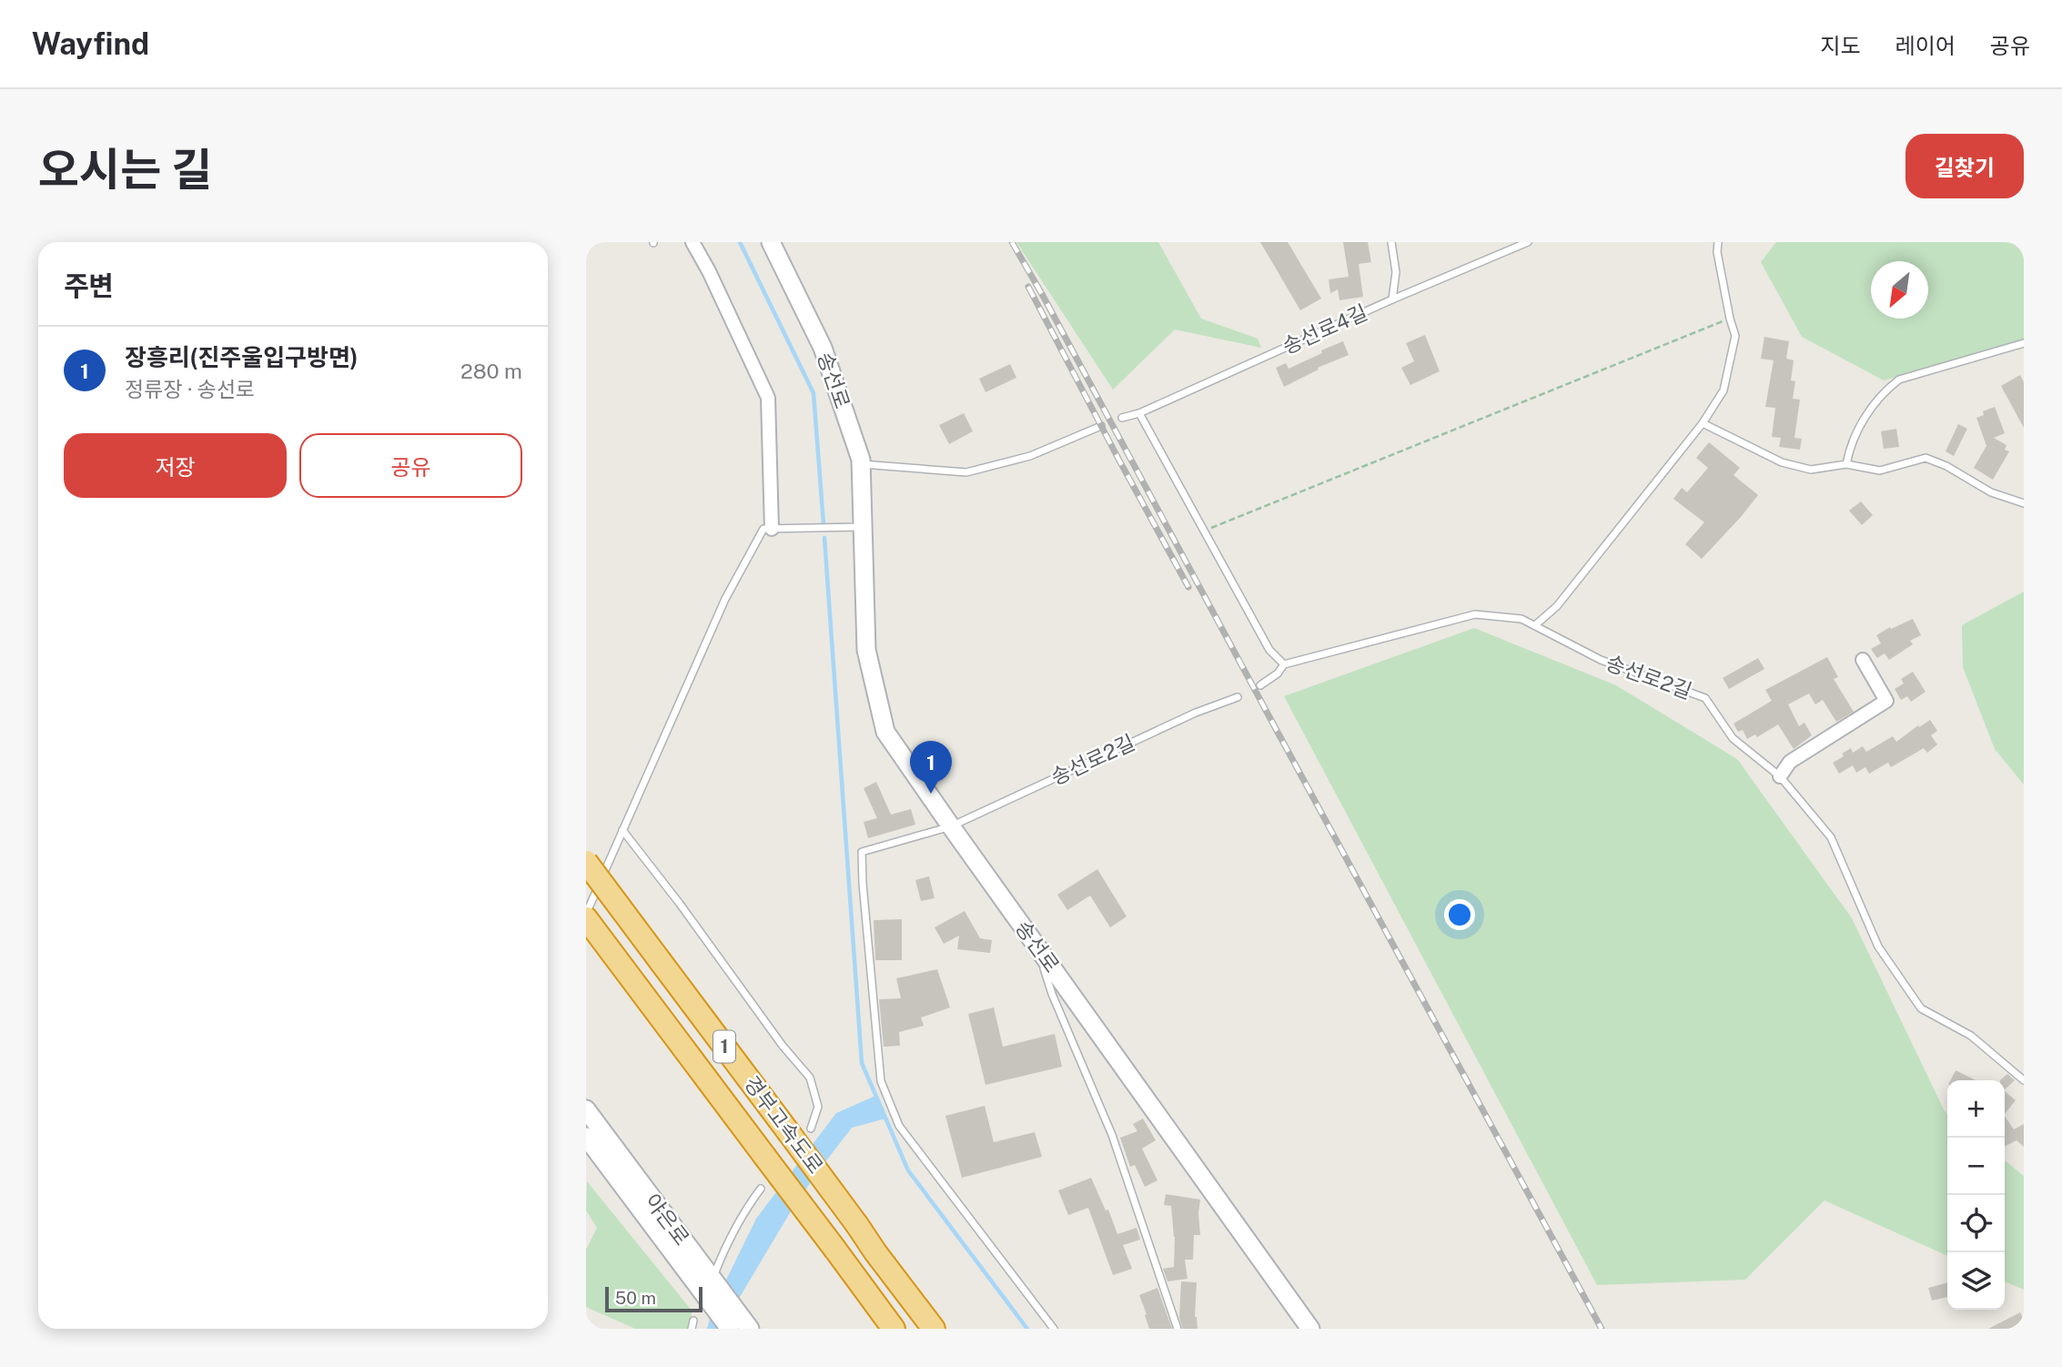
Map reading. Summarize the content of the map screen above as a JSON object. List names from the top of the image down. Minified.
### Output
{"streets":{"highway":["1","경부고속도로"],"street":["송선로","야은로"],"lane":["송선로4길","송선로2길"]},"crossings":[["송선로","송선로2길"]],"scale_bar":"50 m","north":"bottom left","page":{"header":"Wayfind","nav":["지도","레이어","공유"],"title":"오시는 길","buttons":["길찾기",["저장","공유"]],"heading":"주변","list":[{"mark":"1","name":"장흥리(진주울입구방면)","note":"정류장 · 송선로","value":"280 m"}],"pins":"1","map_buttons":["+","−"],"scale":"50 m"}}
